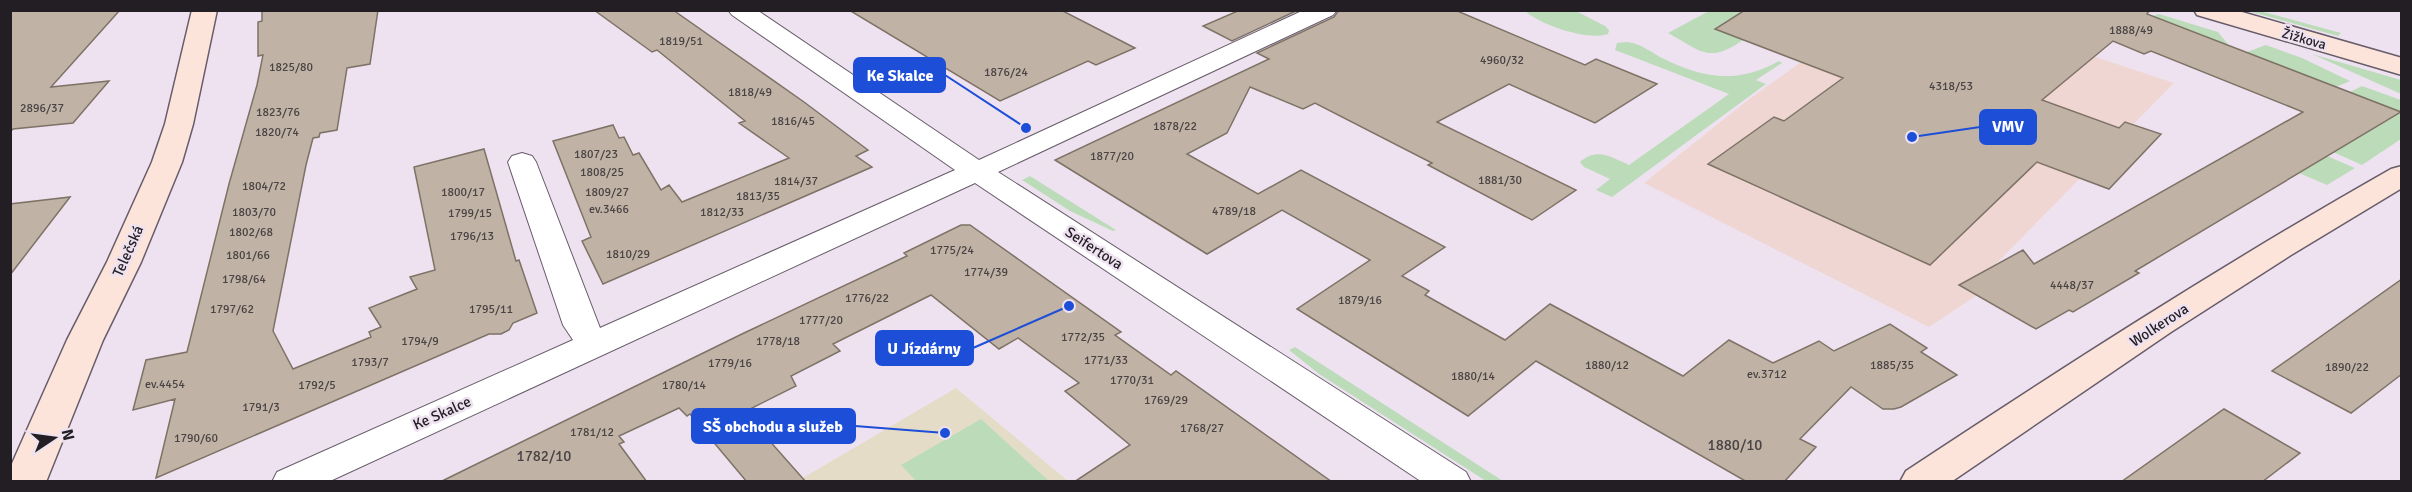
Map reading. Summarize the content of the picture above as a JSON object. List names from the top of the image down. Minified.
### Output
{"streets":{"street":["Žižkova","Seifertova","Telečská","Wolkerova","Ke Skalce"]},"crossings":[["Seifertova","Ke Skalce"]],"places":["Ke Skalce","VMV","U Jízdárny","SŠ obchodu a služeb"],"house_numbers":["1888/49","1819/51","4960/32","1825/80","1876/24","4318/53","1818/49","2896/37","1823/76","1816/45","1878/22","1820/74","1807/23","1877/20","1808/25","1881/30","1814/37","1804/72","1800/17","1809/27","1813/35","ev.3466","4789/18","1803/70","1812/33","1799/15","1802/68","1796/13","1775/24","1810/29","1801/66","1774/39","1798/64","4448/37","1776/22","1879/16","1797/62","1795/11","1777/20","1772/35","1794/9","1778/18","1771/33","1793/7","1779/16","1880/12","1885/35","1890/22","ev.3712","1880/14","1770/31","ev.4454","1792/5","1780/14","1769/29","1791/3","1768/27","1781/12","1790/60","1880/10","1782/10"],"north":"right"}
